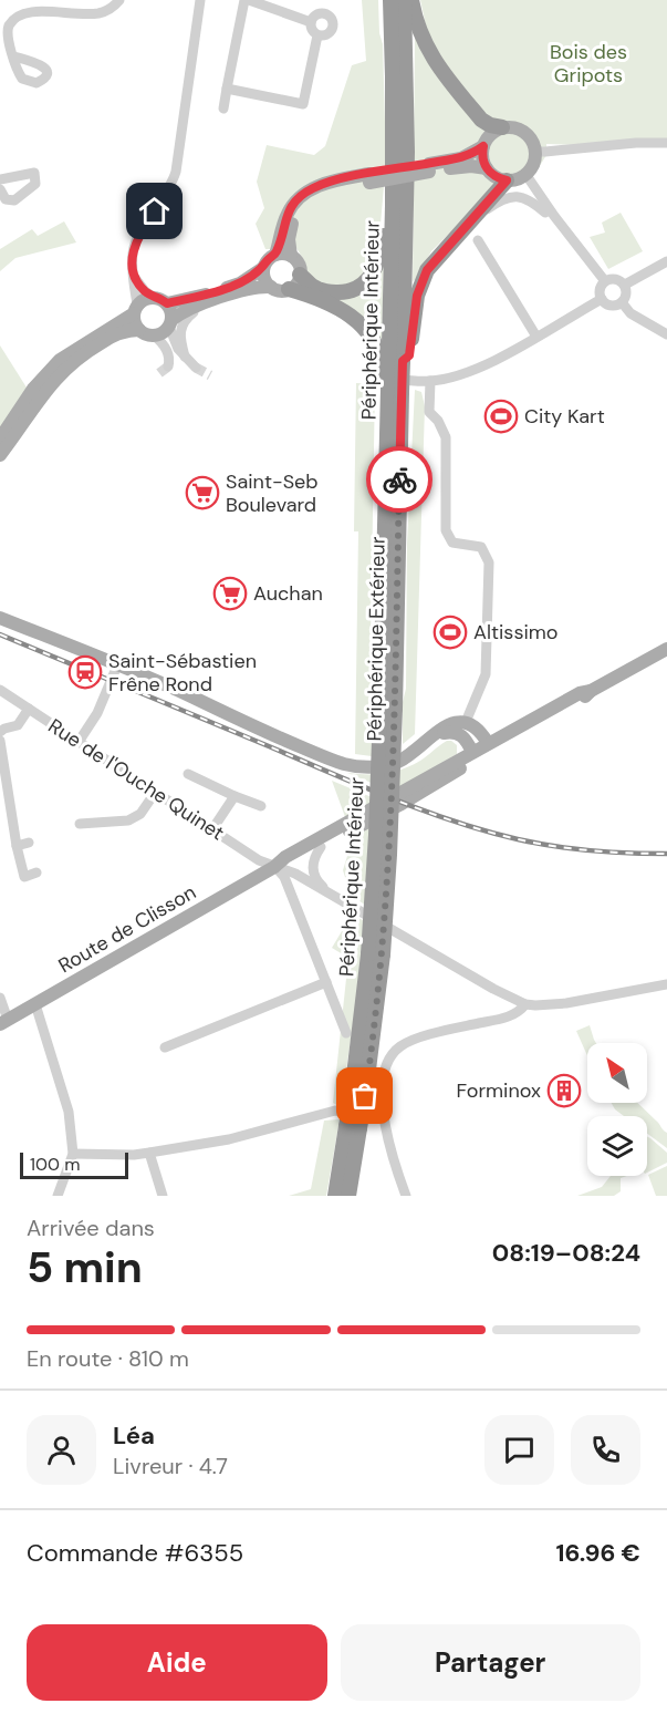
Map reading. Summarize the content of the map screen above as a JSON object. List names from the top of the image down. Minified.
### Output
{"streets":{"highway":["Périphérique Intérieur","Périphérique Extérieur"],"main road":["Route de Clisson"],"street":["Rue de l'Ouche Quinet"]},"crossings":[["Périphérique Intérieur","Périphérique Extérieur"],["Rue de l'Ouche Quinet","Route de Clisson"]],"parks":["Bois des Gripots"],"places":{"sports":["City Kart","Altissimo"],"supermarket":["Saint-Seb Boulevard","Auchan"],"station":["Saint-Sébastien Frêne Rond"],"building":["Forminox"]},"scale_bar":"100 m","north":"top left","page":{"scale":"100 m","heading":["5 min","Arrivée dans","08:19–08:24"],"panel":["Léa","Livreur · 4.7","Commande #6355","16.96 €"],"bar":"En route · 810 m","buttons":["Aide","Partager"]}}
